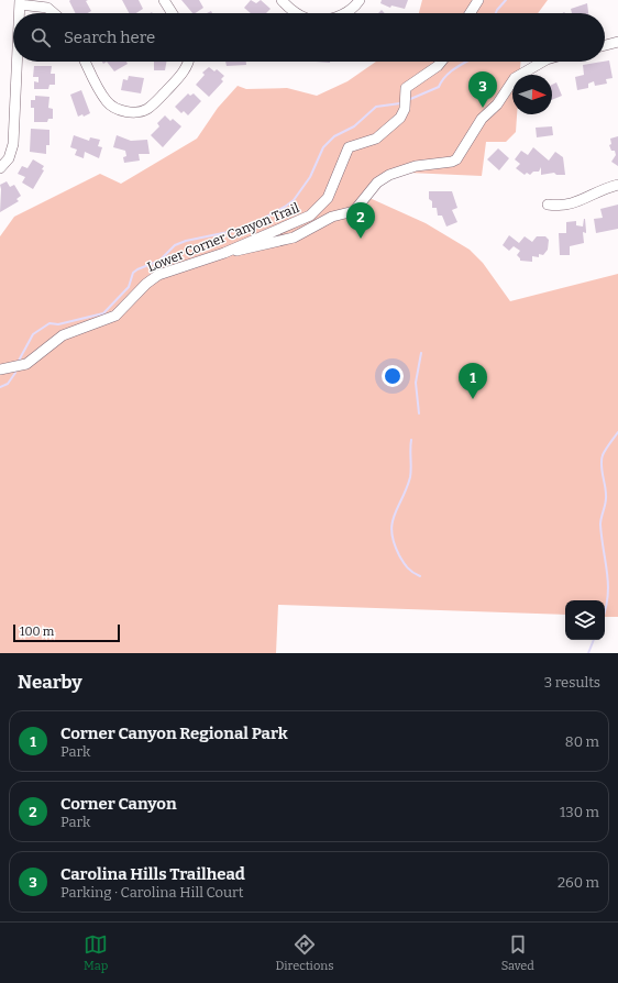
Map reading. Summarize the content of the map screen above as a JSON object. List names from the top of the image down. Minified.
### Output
{"streets":{"street":["Lower Corner Canyon Trail"]},"scale_bar":"100 m","north":"right","page":{"search":"Search here","pins":["3","2","1"],"scale":"100 m","heading":["Nearby","3 results"],"list":[{"mark":"1","name":"Corner Canyon Regional Park","note":"Park","value":"80 m"},{"mark":"2","name":"Corner Canyon","note":"Park","value":"130 m"},{"mark":"3","name":"Carolina Hills Trailhead","note":"Parking · Carolina Hill Court","value":"260 m"}],"nav":["Map","Directions","Saved"]}}
